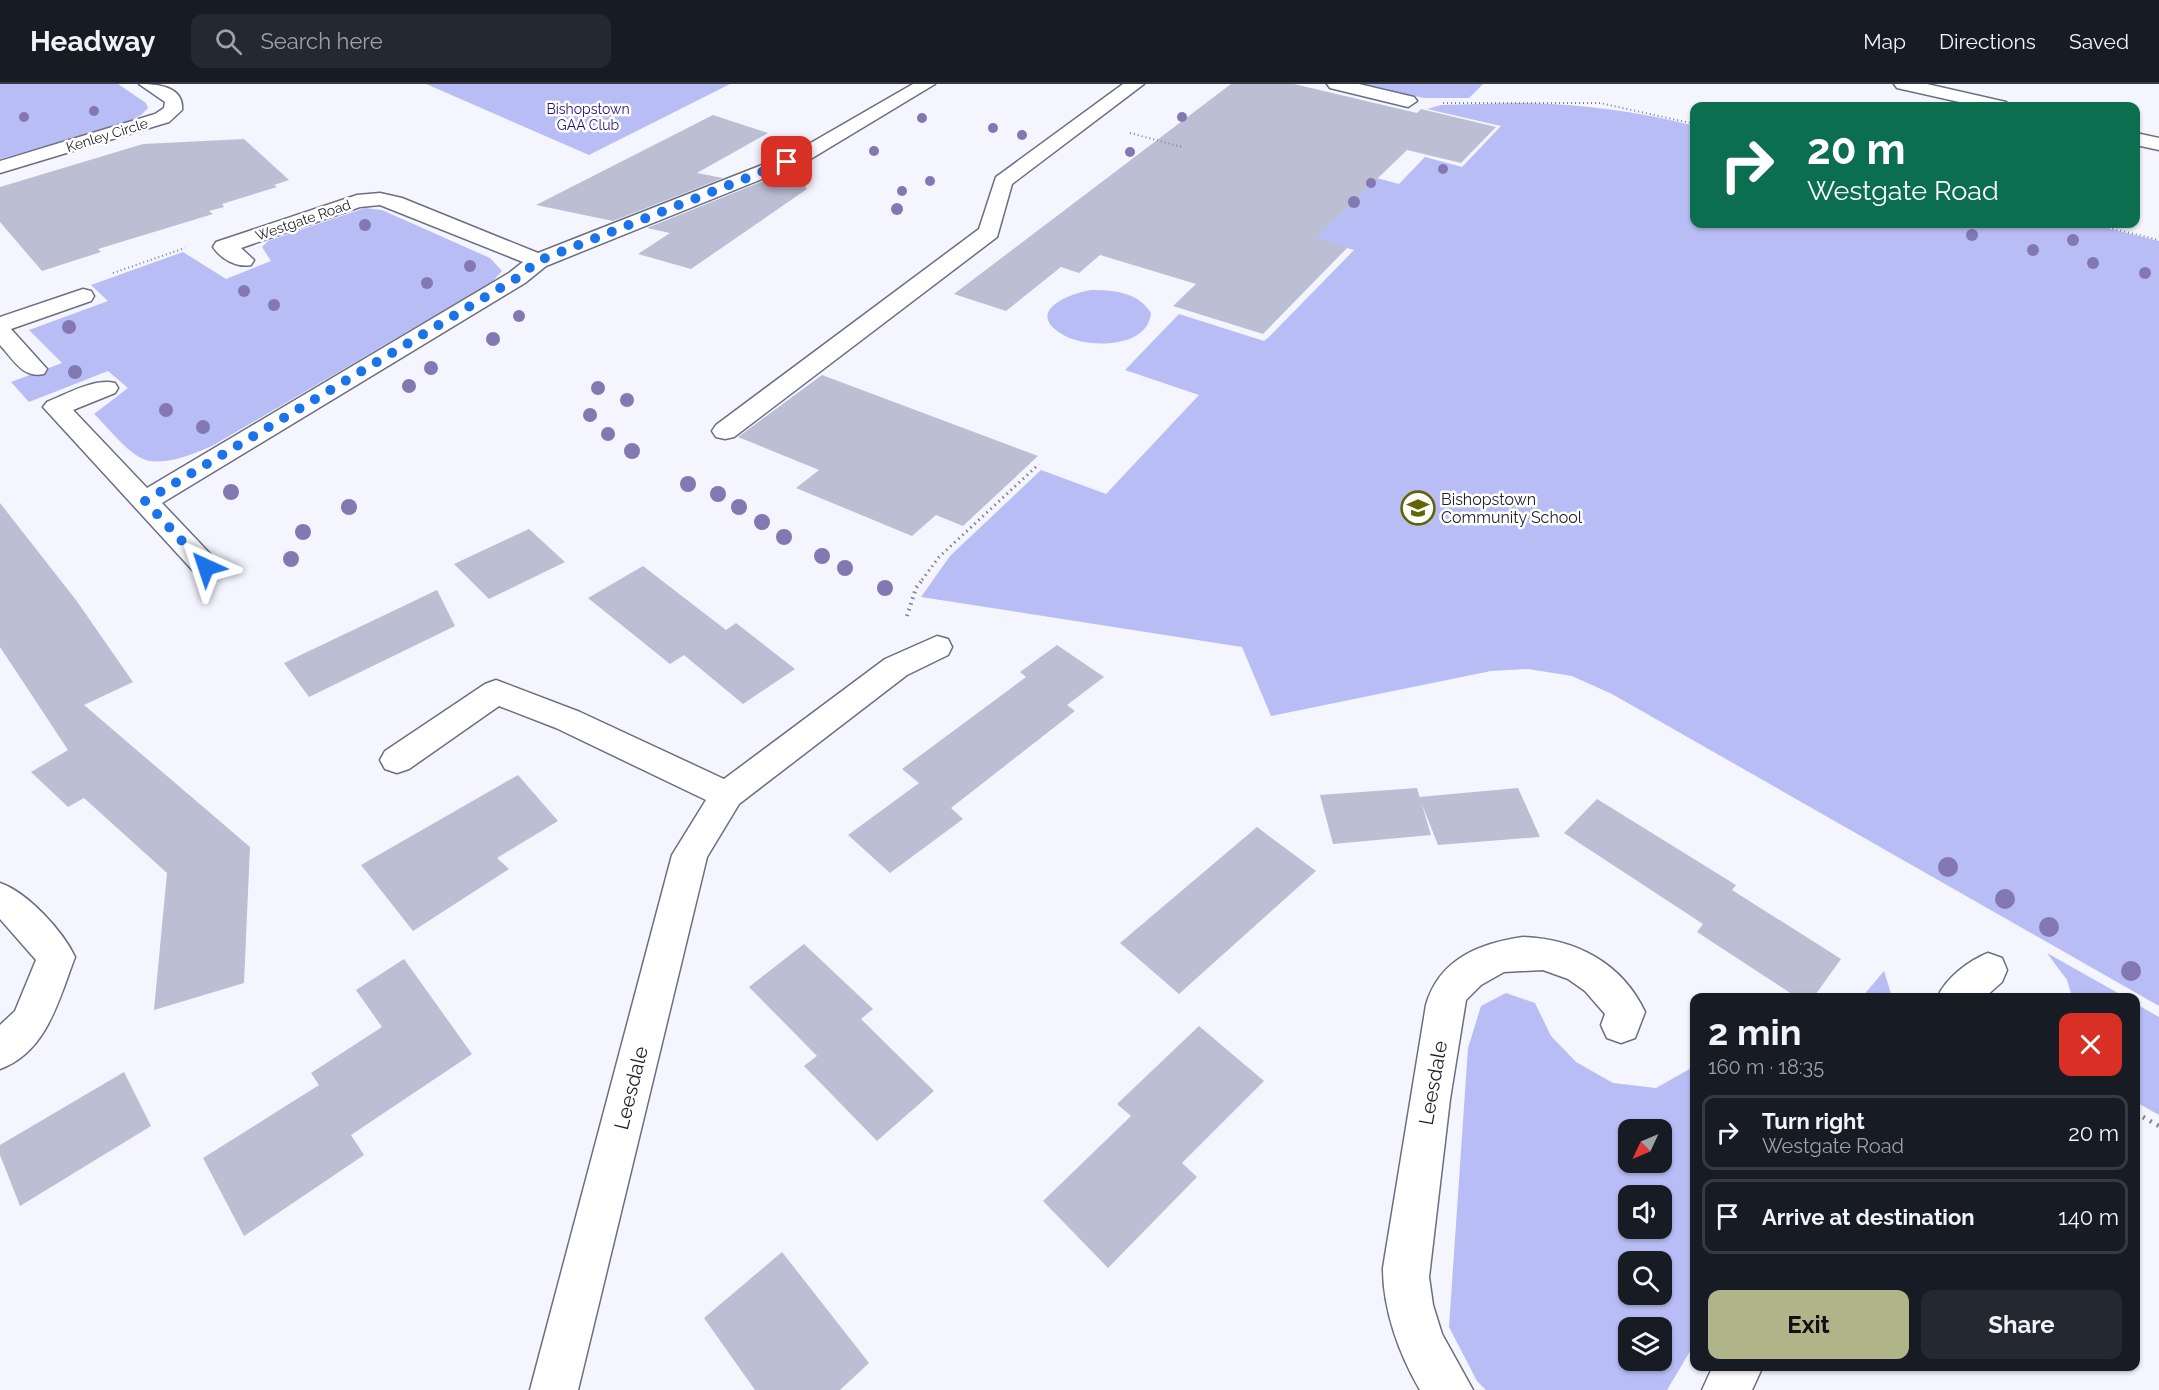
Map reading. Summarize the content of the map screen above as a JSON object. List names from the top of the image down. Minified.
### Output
{"streets":{"street":["Kenley Circle","Westgate Road","Leesdale"]},"parks":["Bishopstown GAA Club"],"places":{"school or university":["Bishopstown Community School"]},"north":"bottom left","page":{"header":"Headway","search":"Search here","nav":["Map","Directions","Saved"],"turn":["20 m","Westgate Road"],"heading":["2 min","160 m · 18:35"],"list":[{"name":"Turn right","note":"Westgate Road","value":"20 m"},{"name":"Arrive at destination","value":"140 m"}],"buttons":["Exit","Share"]}}
